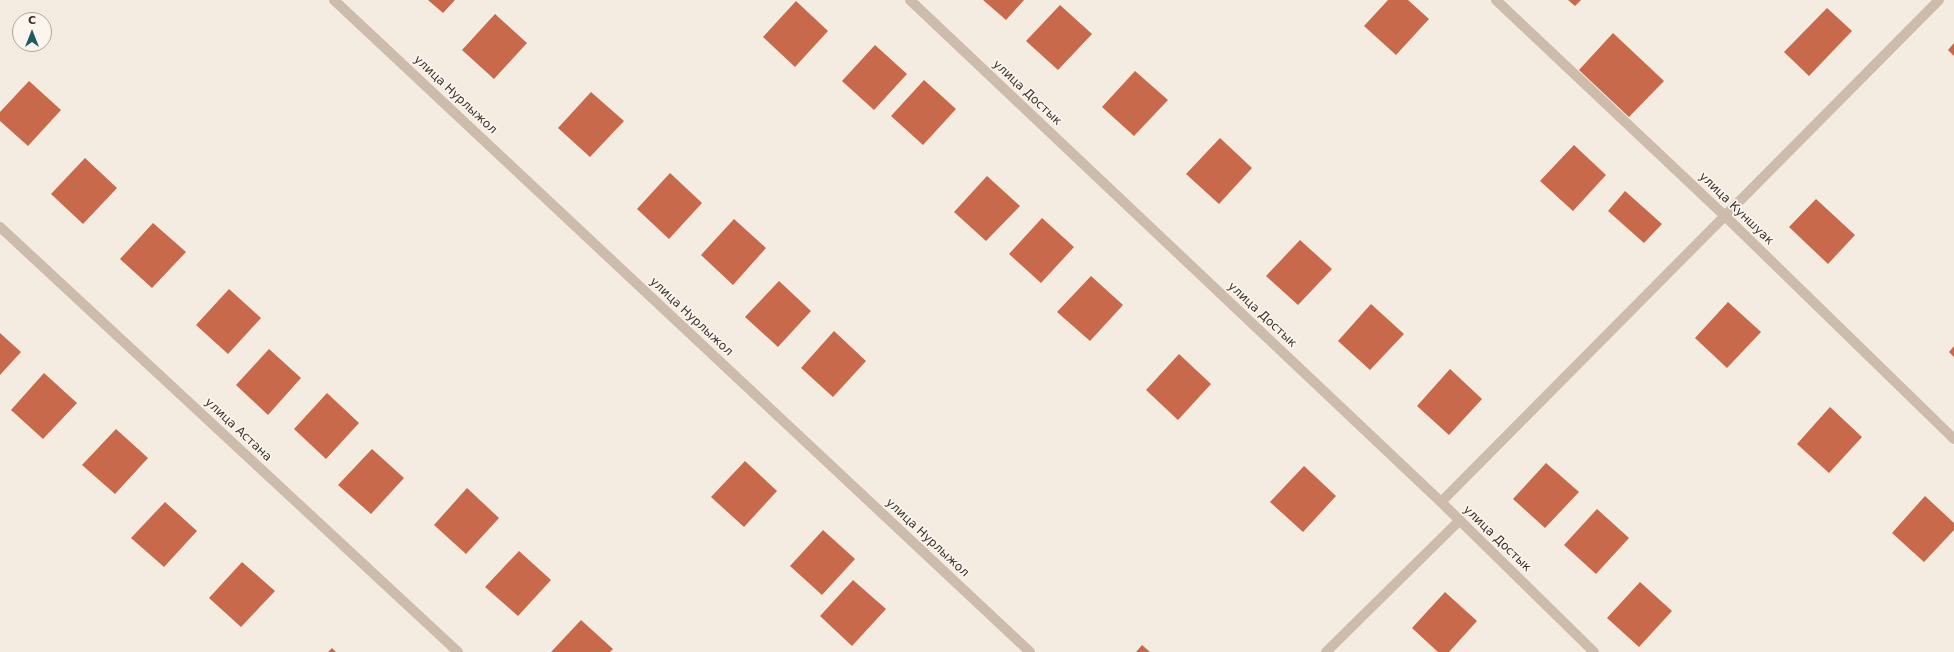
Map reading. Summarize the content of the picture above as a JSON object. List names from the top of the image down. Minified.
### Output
{"streets":{"street":["улица Достык","улица Нурлыжол","улица Куншуак","улица Астана"]},"north":"top"}
